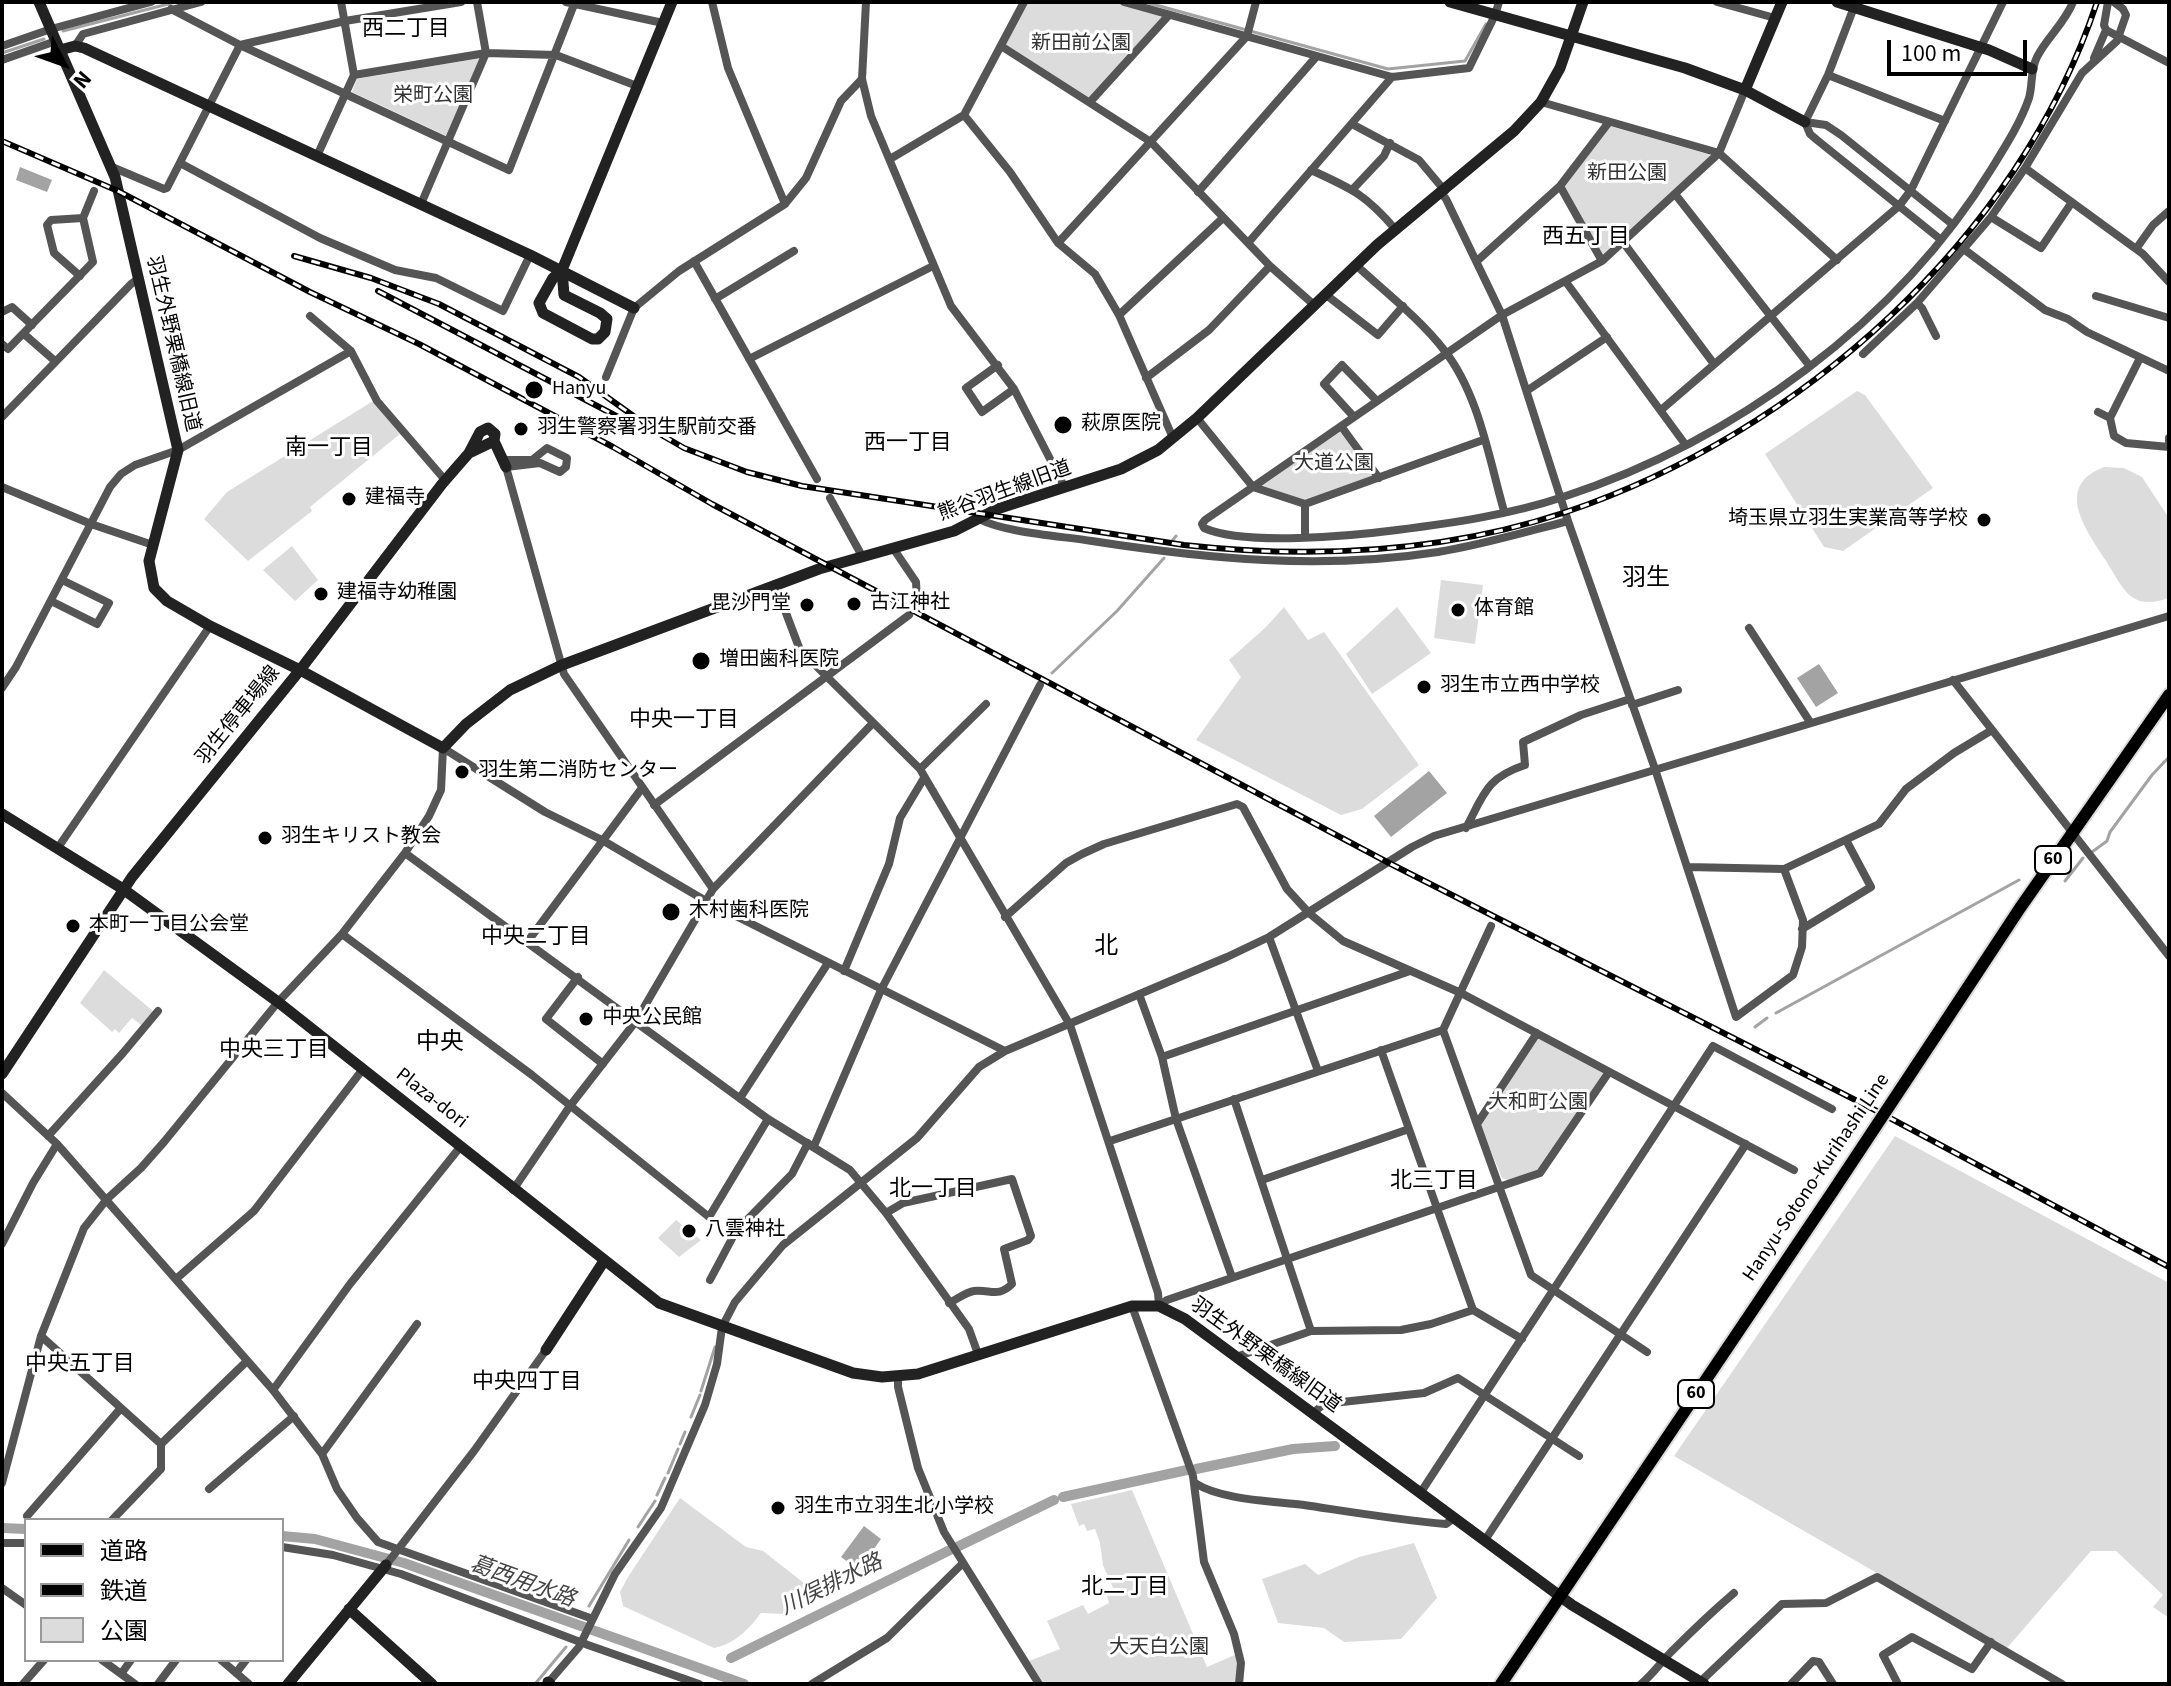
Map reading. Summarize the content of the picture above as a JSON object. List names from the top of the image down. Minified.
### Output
{"streets":{"main road":["60","Hanyu-Sotono-Kurihashi Line"],"street":["羽生外野栗橋線旧道","熊谷羽生線旧道","羽生停車場線","Plaza-dori"]},"crossings":[["羽生外野栗橋線旧道","羽生停車場線"],["羽生外野栗橋線旧道","Plaza-dori"],["羽生外野栗橋線旧道","Hanyu-Sotono-Kurihashi Line"],["羽生停車場線","Plaza-dori"]],"districts":["西二丁目","西五丁目","西一丁目","南一丁目","羽生","中央一丁目","中央二丁目","北","中央","中央三丁目","北三丁目","北一丁目","中央五丁目","中央四丁目","北二丁目"],"water":["葛西用水路","川俣排水路"],"parks":["新田前公園","栄町公園","新田公園","大道公園","大和町公園","大天白公園"],"places":["Hanyu","萩原医院","羽生警察署羽生駅前交番","建福寺","埼玉県立羽生実業高等学校","建福寺幼稚園","古江神社","毘沙門堂","体育館","増田歯科医院","羽生市立西中学校","羽生第二消防センター","羽生キリスト教会","木村歯科医院","本町一丁目公会堂","中央公民館","八雲神社","羽生市立羽生北小学校"],"legend":["道路","鉄道","公園"],"scale_bar":"100 m","north":"bottom right"}
